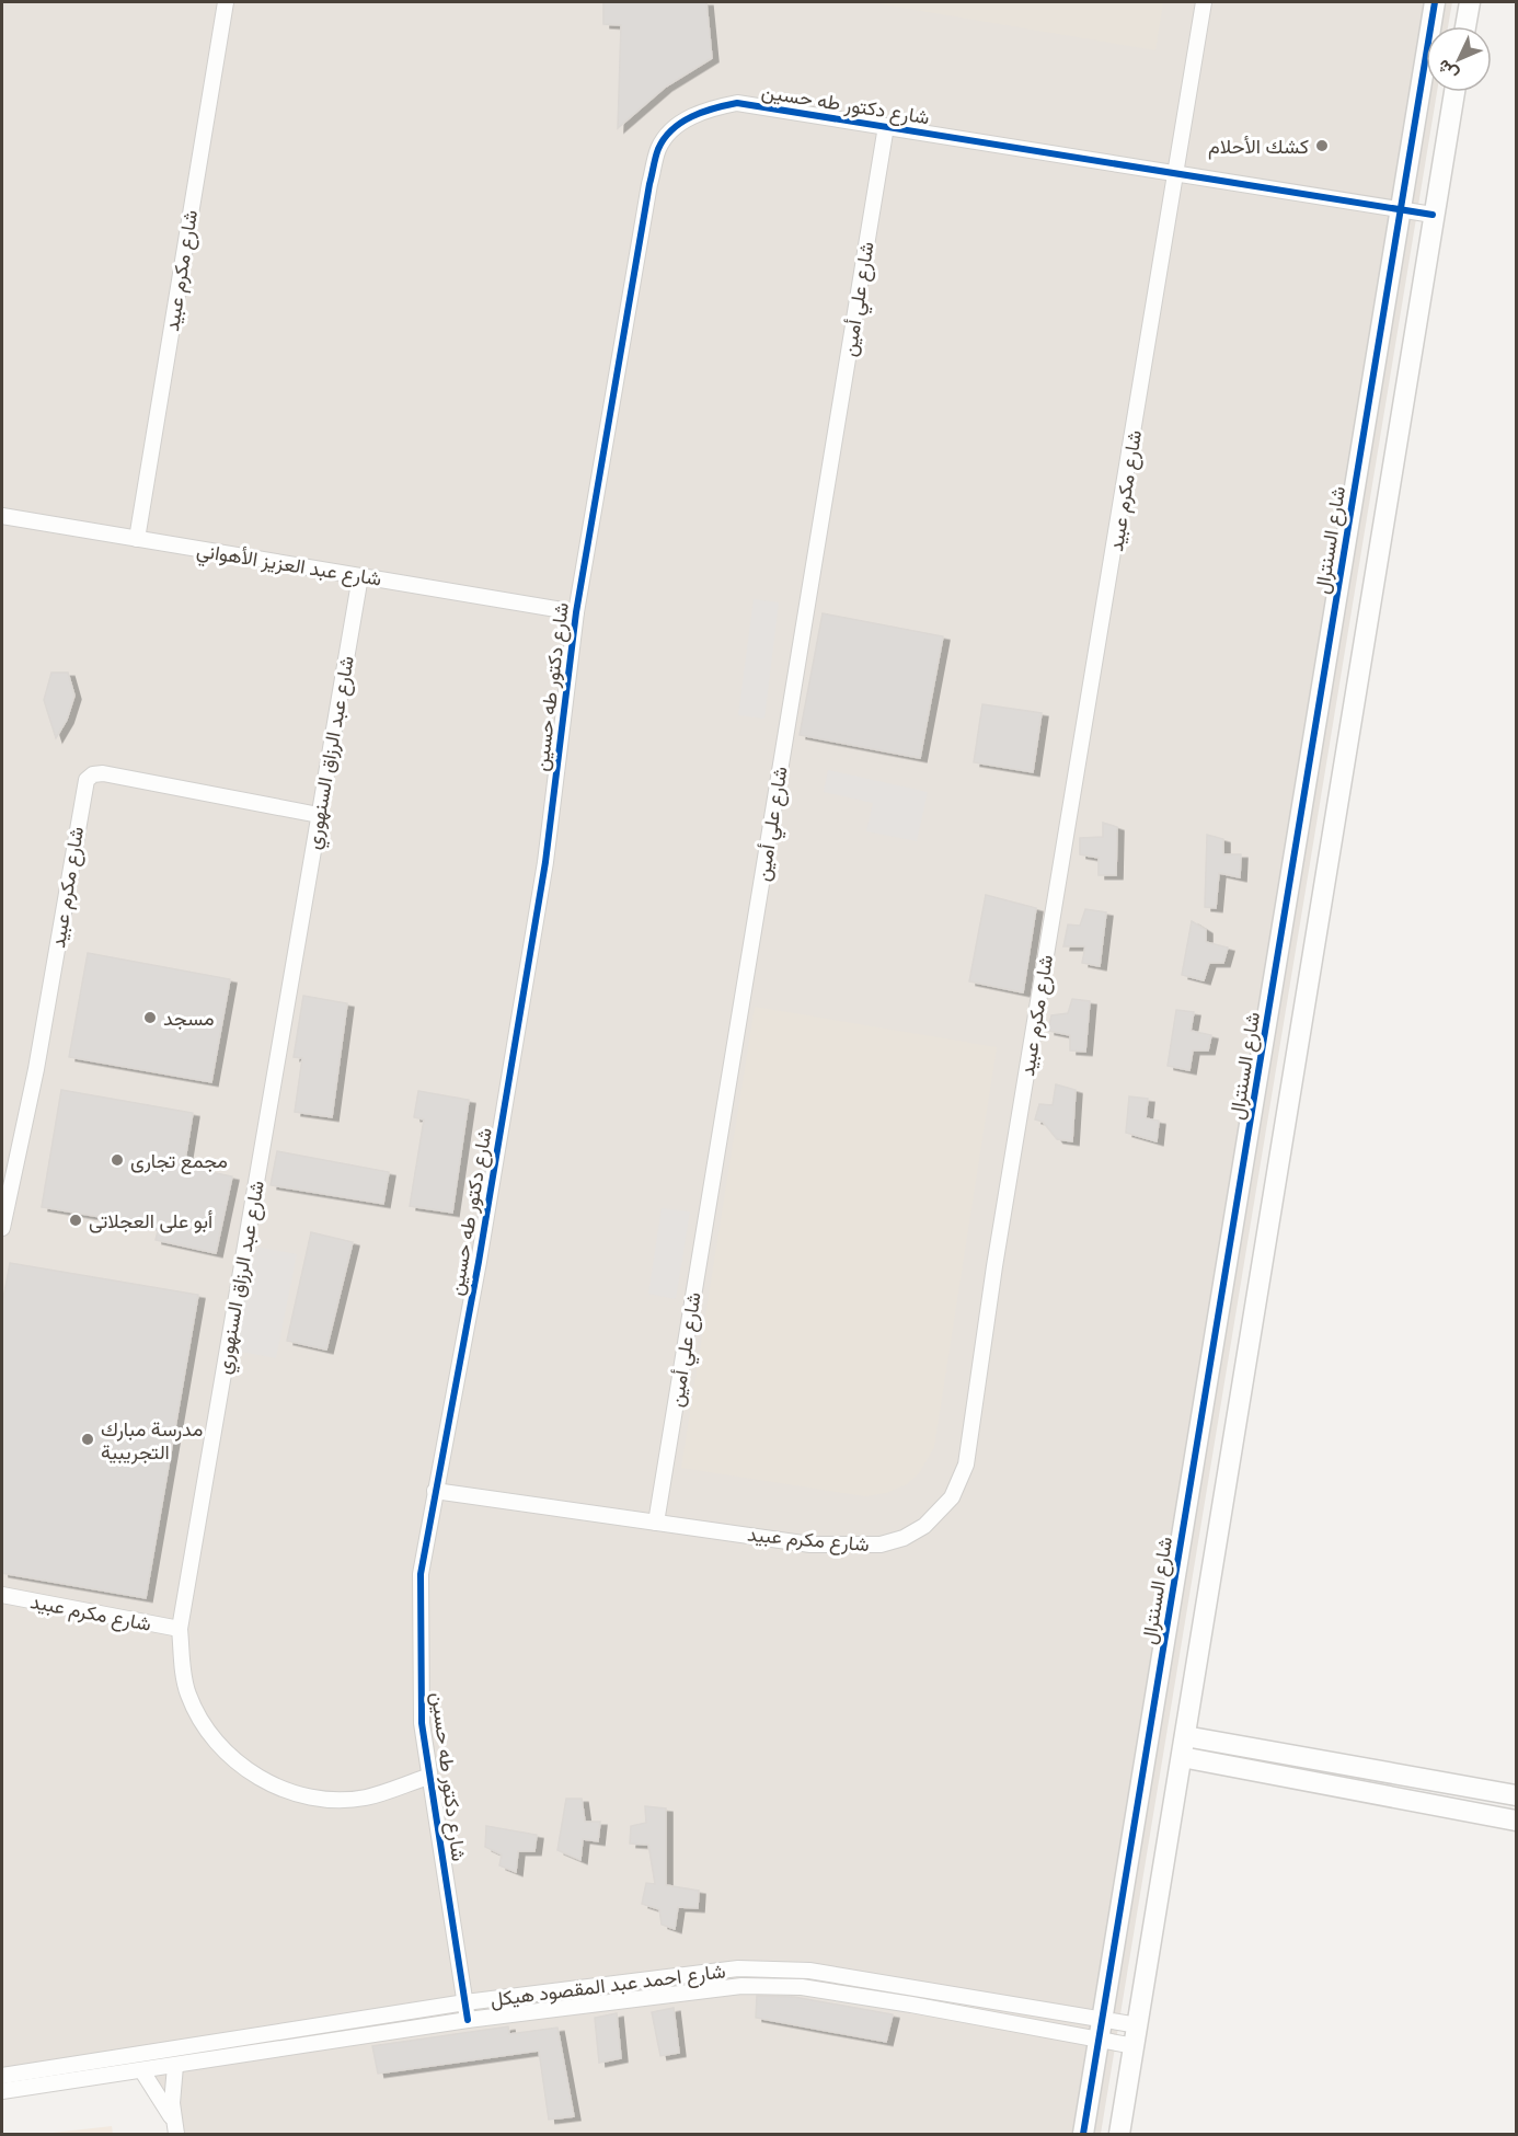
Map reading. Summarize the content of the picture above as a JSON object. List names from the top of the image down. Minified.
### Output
{"streets":{"street":["شارع دكتور طه حسين","شارع مكرم عبيد","شارع علي أمين","شارع السنترال","شارع عبد العزيز الأهواني","شارع عبد الرزاق السنهوري","شارع احمد عبد المقصود هيكل"]},"crossings":[["شارع دكتور طه حسين","شارع مكرم عبيد"],["شارع دكتور طه حسين","شارع علي أمين"],["شارع دكتور طه حسين","شارع السنترال"],["شارع دكتور طه حسين","شارع عبد العزيز الأهواني"],["شارع دكتور طه حسين","شارع عبد الرزاق السنهوري"],["شارع دكتور طه حسين","شارع احمد عبد المقصود هيكل"],["شارع مكرم عبيد","شارع علي أمين"],["شارع مكرم عبيد","شارع عبد العزيز الأهواني"],["شارع مكرم عبيد","شارع عبد الرزاق السنهوري"],["شارع السنترال","شارع احمد عبد المقصود هيكل"],["شارع عبد العزيز الأهواني","شارع عبد الرزاق السنهوري"]],"places":["كشك الأحلام","مسجد","مجمع تجارى","أبو على العجلاتى","مدرسة مبارك التجريبية"],"north":"bottom left"}
